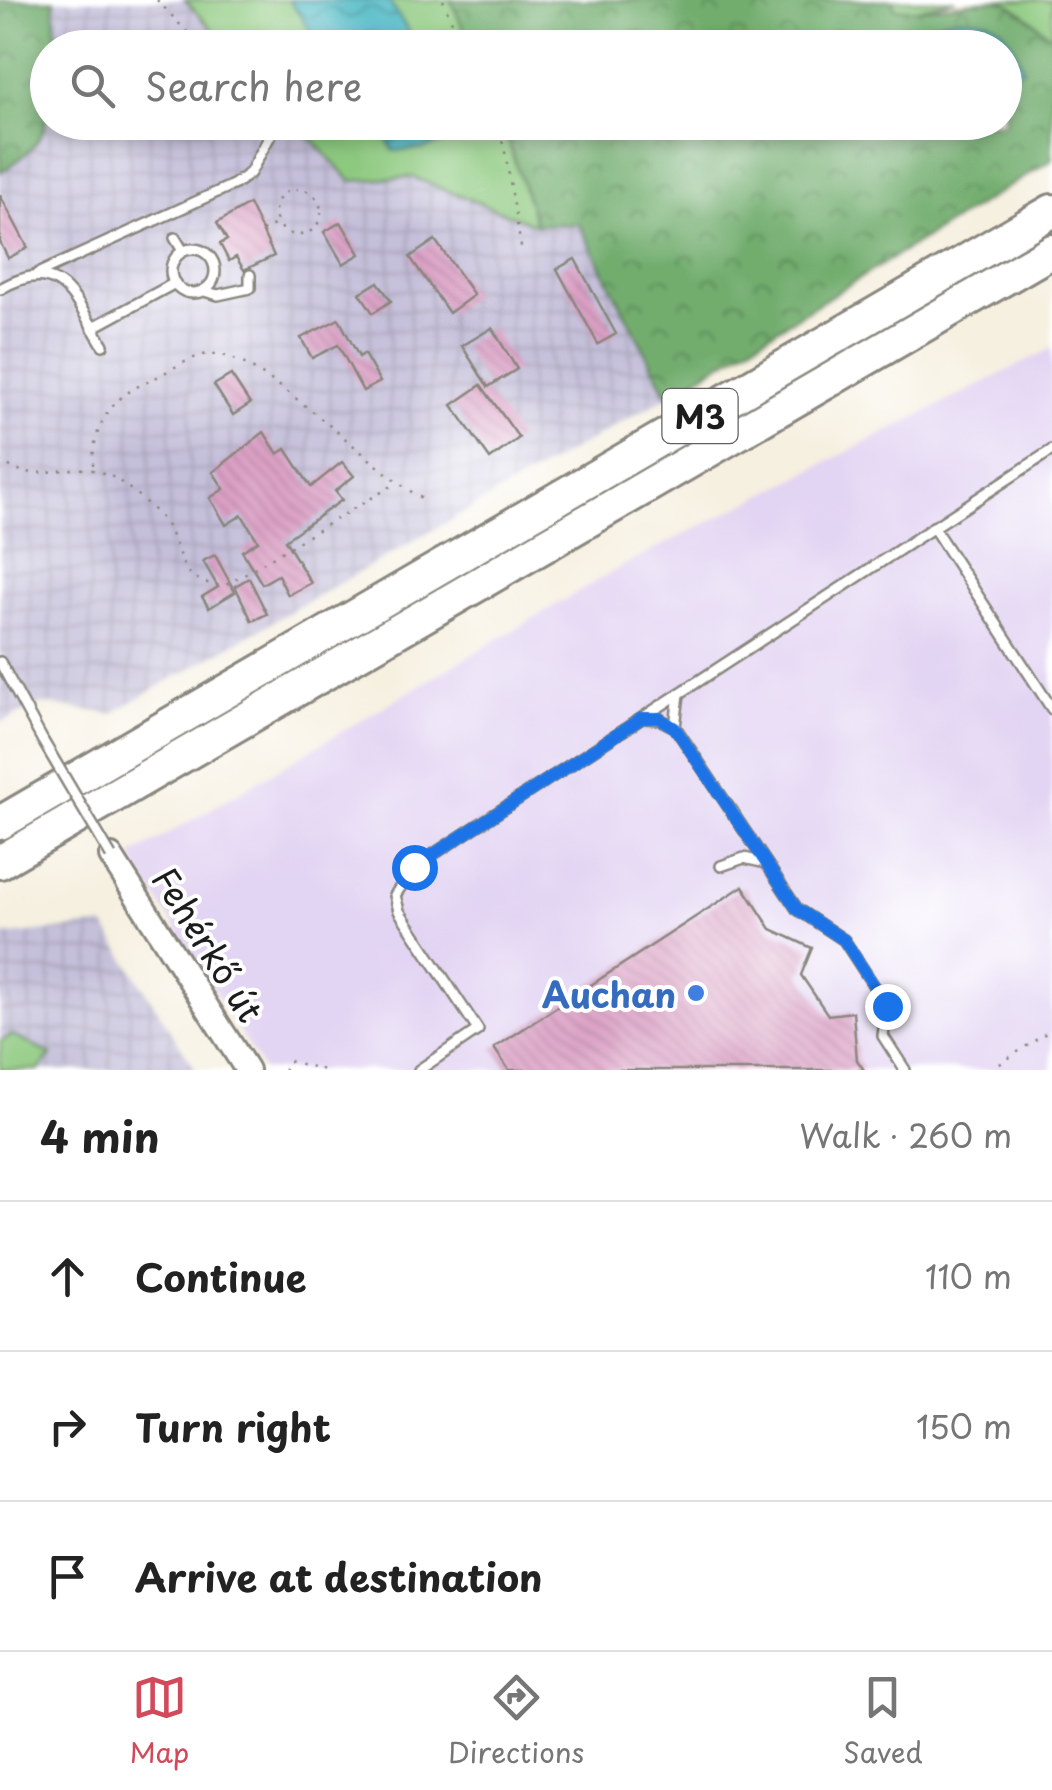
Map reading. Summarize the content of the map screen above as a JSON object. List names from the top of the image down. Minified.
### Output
{"streets":{"highway":["M3"],"street":["Fehérkő út"]},"places":["Auchan"],"page":{"search":"Search here","heading":["4 min","Walk · 260 m"],"list":[["Continue","110 m"],["Turn right","150 m"],"Arrive at destination"],"nav":["Map","Directions","Saved"]}}
